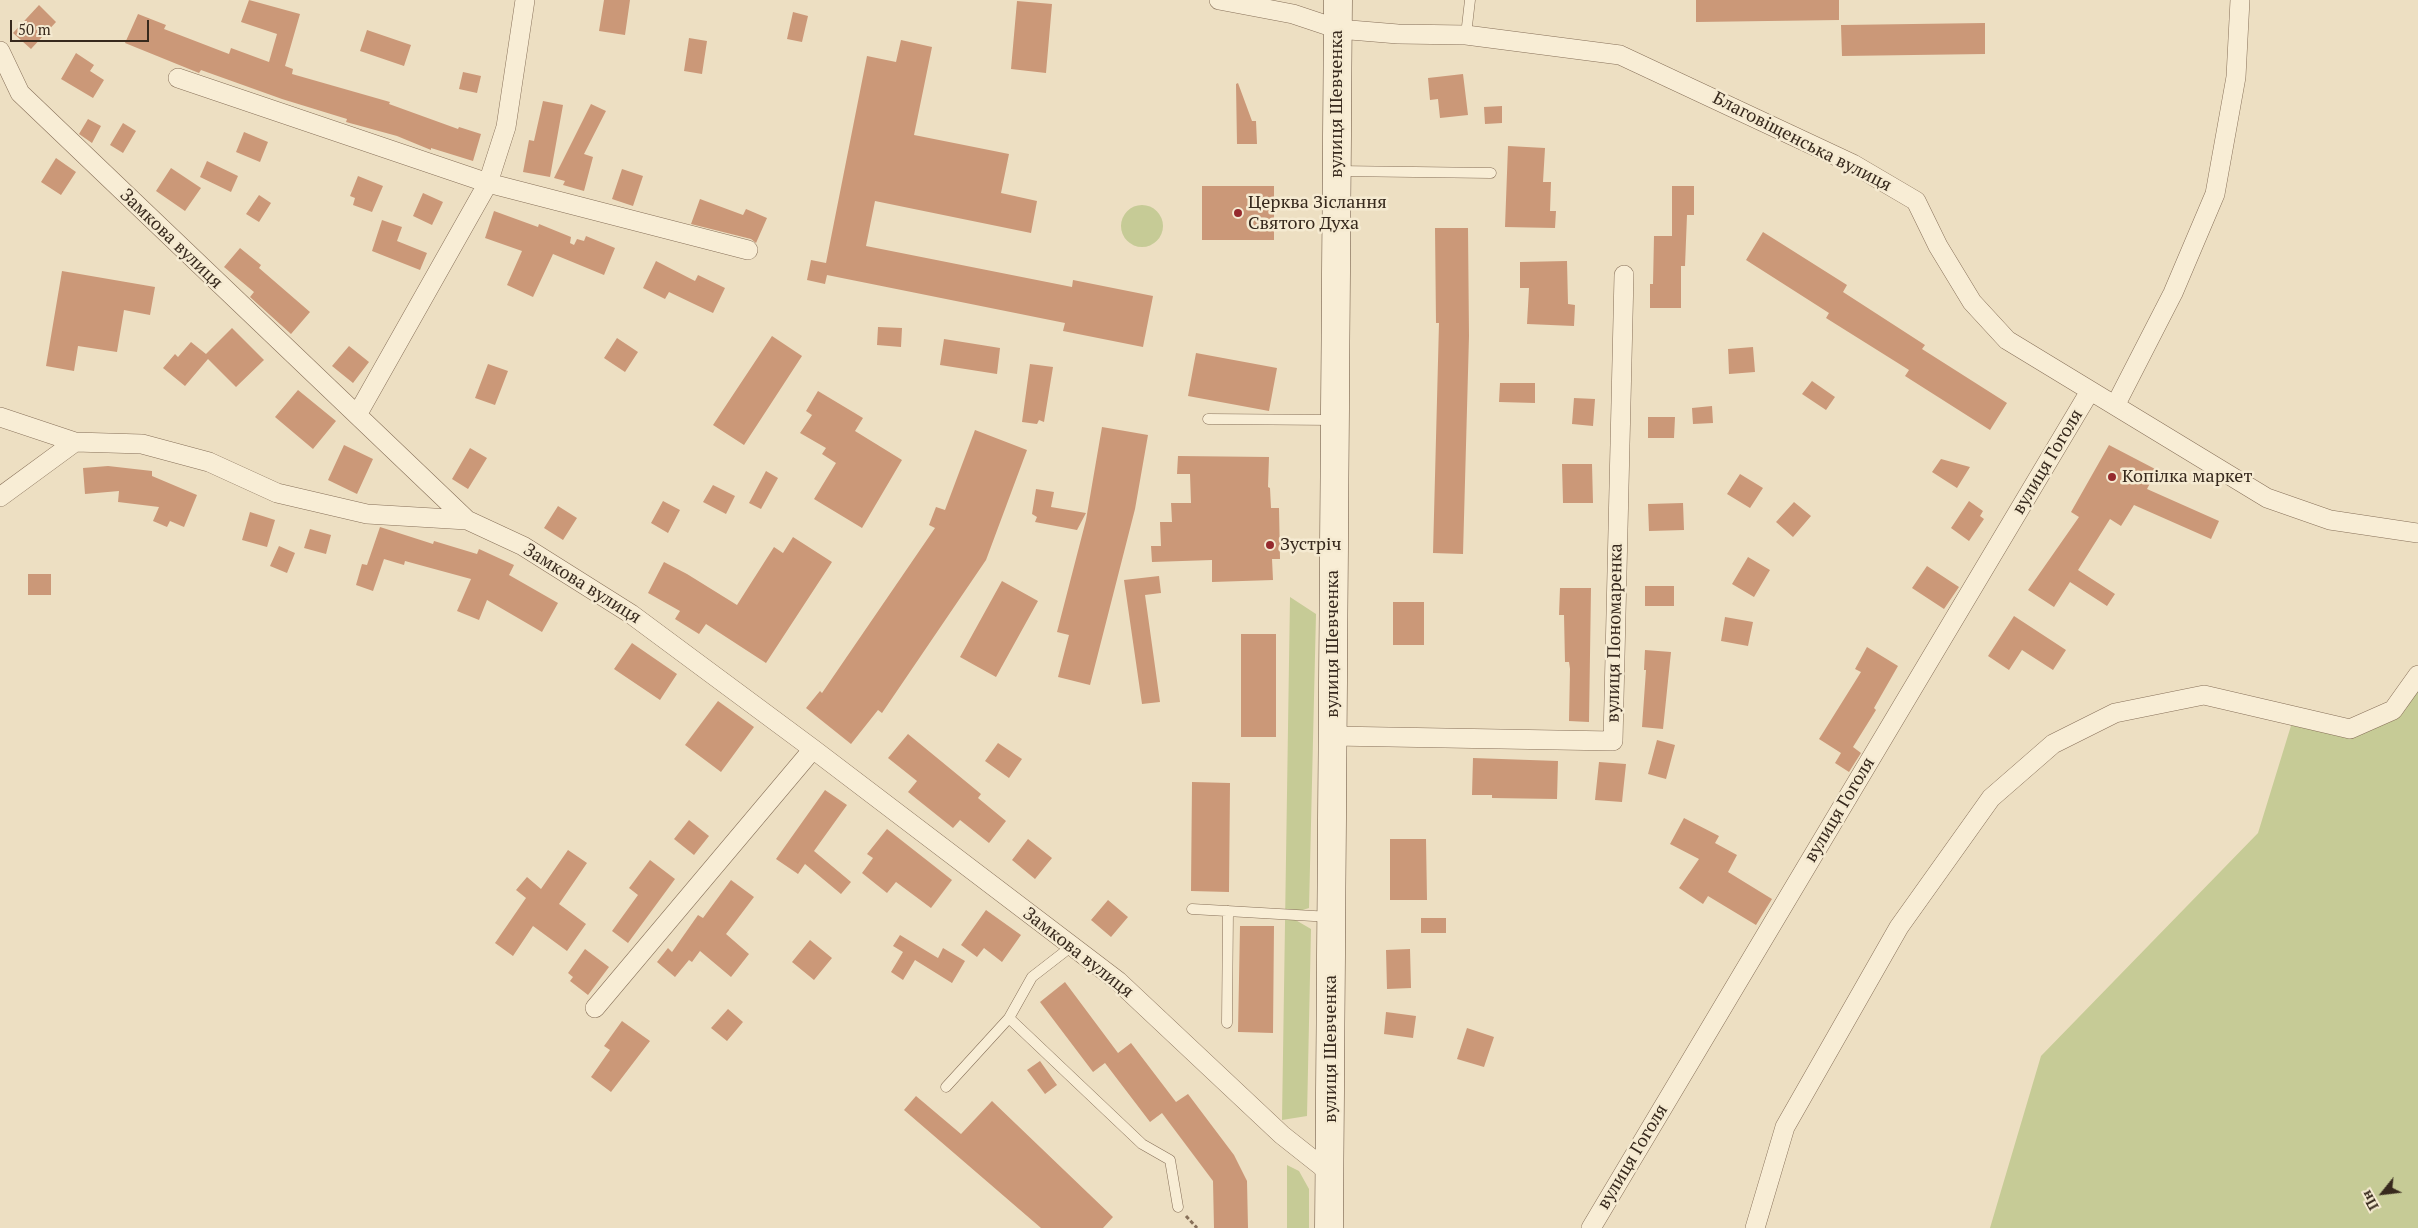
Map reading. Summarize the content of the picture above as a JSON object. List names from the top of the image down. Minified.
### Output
{"streets":{"main road":["вулиця Шевченка"],"street":["Благовіщенська вулиця","Замкова вулиця","вулиця Гоголя","вулиця Пономаренка"]},"crossings":[["вулиця Шевченка","Благовіщенська вулиця"],["вулиця Шевченка","Замкова вулиця"],["вулиця Шевченка","вулиця Пономаренка"],["Благовіщенська вулиця","вулиця Гоголя"]],"places":["Церква Зіслання Святого Духа","Копілка маркет","Зустріч"],"scale_bar":"50 m","north":"bottom left"}
